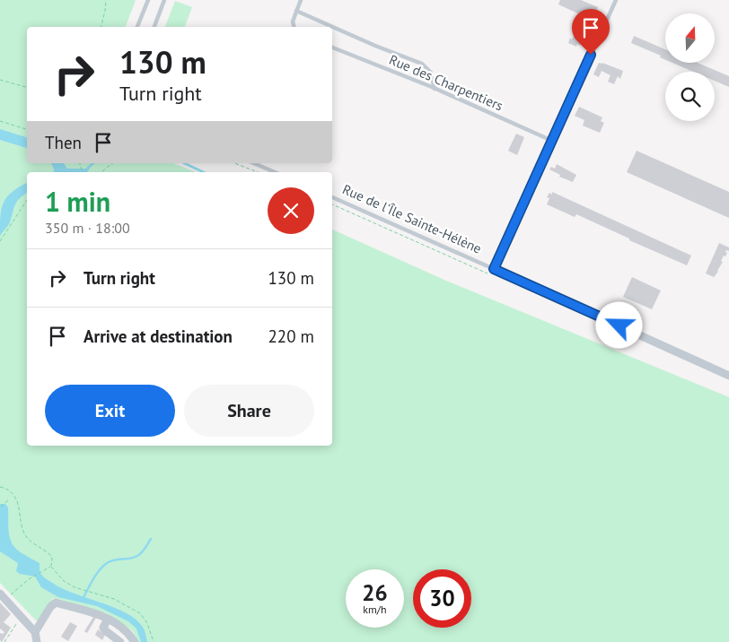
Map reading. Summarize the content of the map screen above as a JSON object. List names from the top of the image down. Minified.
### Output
{"streets":{"street":["Rue de l'Île Sainte-Hélène"],"lane":["Rue des Charpentiers"]},"north":"top","page":{"turn":["130 m","Turn right"],"then":"Then","heading":["1 min","350 m · 18:00"],"list":[{"name":"Turn right","value":"130 m"},{"name":"Arrive at destination","value":"220 m"}],"buttons":["Exit","Share"],"speed":"26 km/h","limit":"30"}}
